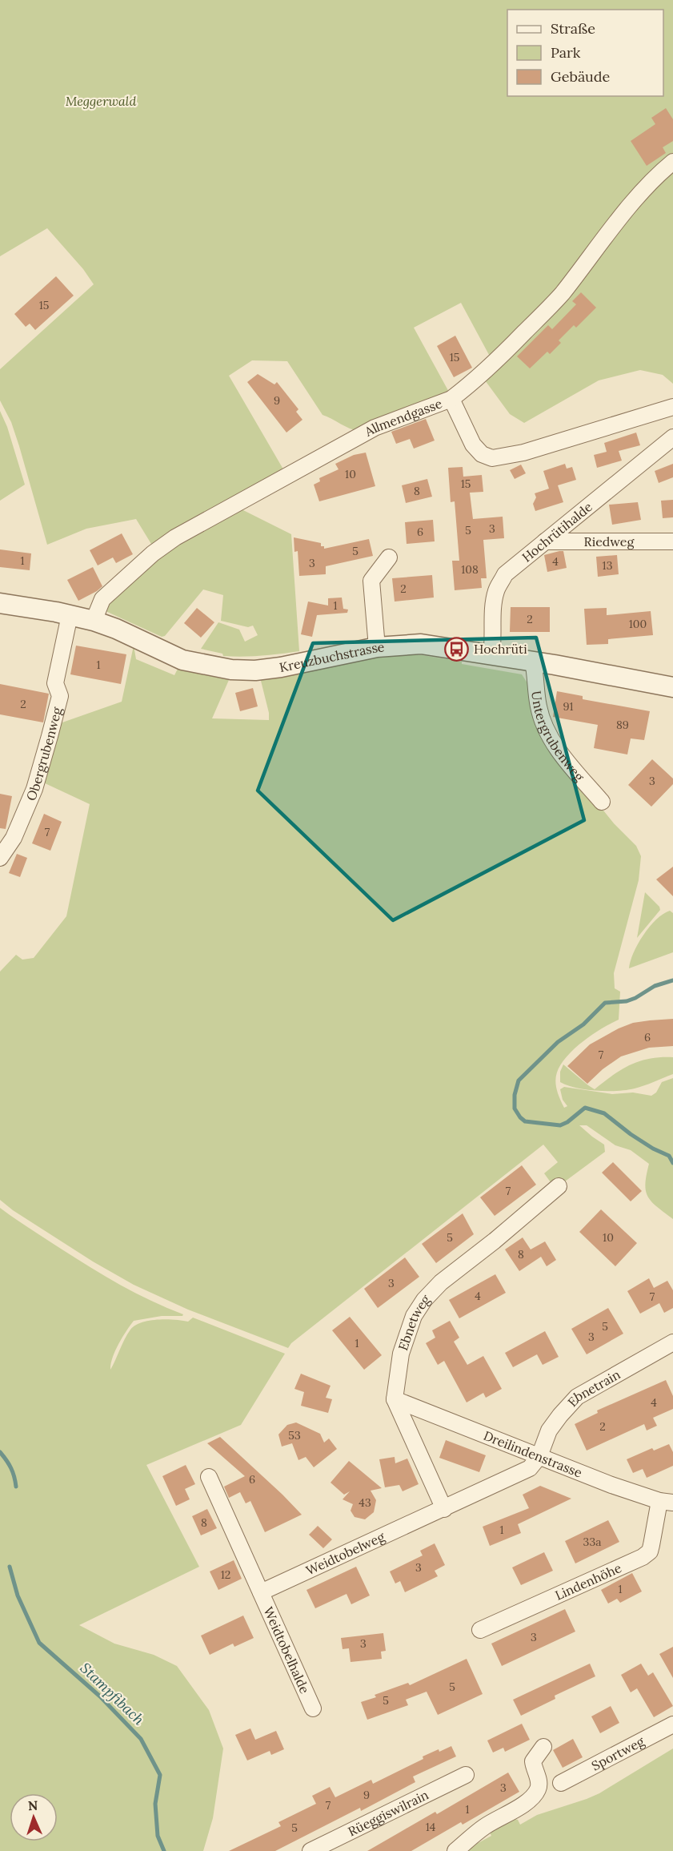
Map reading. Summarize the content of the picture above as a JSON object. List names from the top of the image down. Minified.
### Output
{"streets":{"street":["Allmendgasse","Hochrütihalde","Riedweg","Kreuzbuchstrasse","Untergrubenweg","Obergrubenweg","Ebnetweg","Ebnetrain","Dreilindenstrasse","Weidtobelweg","Lindenhöhe","Weidtobelhalde","Sportweg","Rüeggiswilrain"]},"crossings":[["Allmendgasse","Kreuzbuchstrasse"],["Hochrütihalde","Riedweg"],["Hochrütihalde","Kreuzbuchstrasse"],["Kreuzbuchstrasse","Untergrubenweg"],["Kreuzbuchstrasse","Obergrubenweg"],["Ebnetweg","Dreilindenstrasse"],["Ebnetrain","Dreilindenstrasse"],["Ebnetrain","Weidtobelweg"],["Dreilindenstrasse","Weidtobelweg"],["Dreilindenstrasse","Lindenhöhe"],["Weidtobelweg","Weidtobelhalde"]],"water":["Stampfibach"],"parks":["Meggerwald"],"places":{"bus stop":["Hochrüti"]},"house_numbers":["15","15","9","10","15","8","3","5","6","5","1","4","3","13","108","2","1","2","100","1","2","91","89","3","7","6","7","7","5","10","8","3","4","7","5","3","1","4","2","53","6","43","8","1","33a","3","12","1","3","3","5","5","3","9","7","1","14","5"],"legend":["Straße","Park","Gebäude"],"north":"top"}
